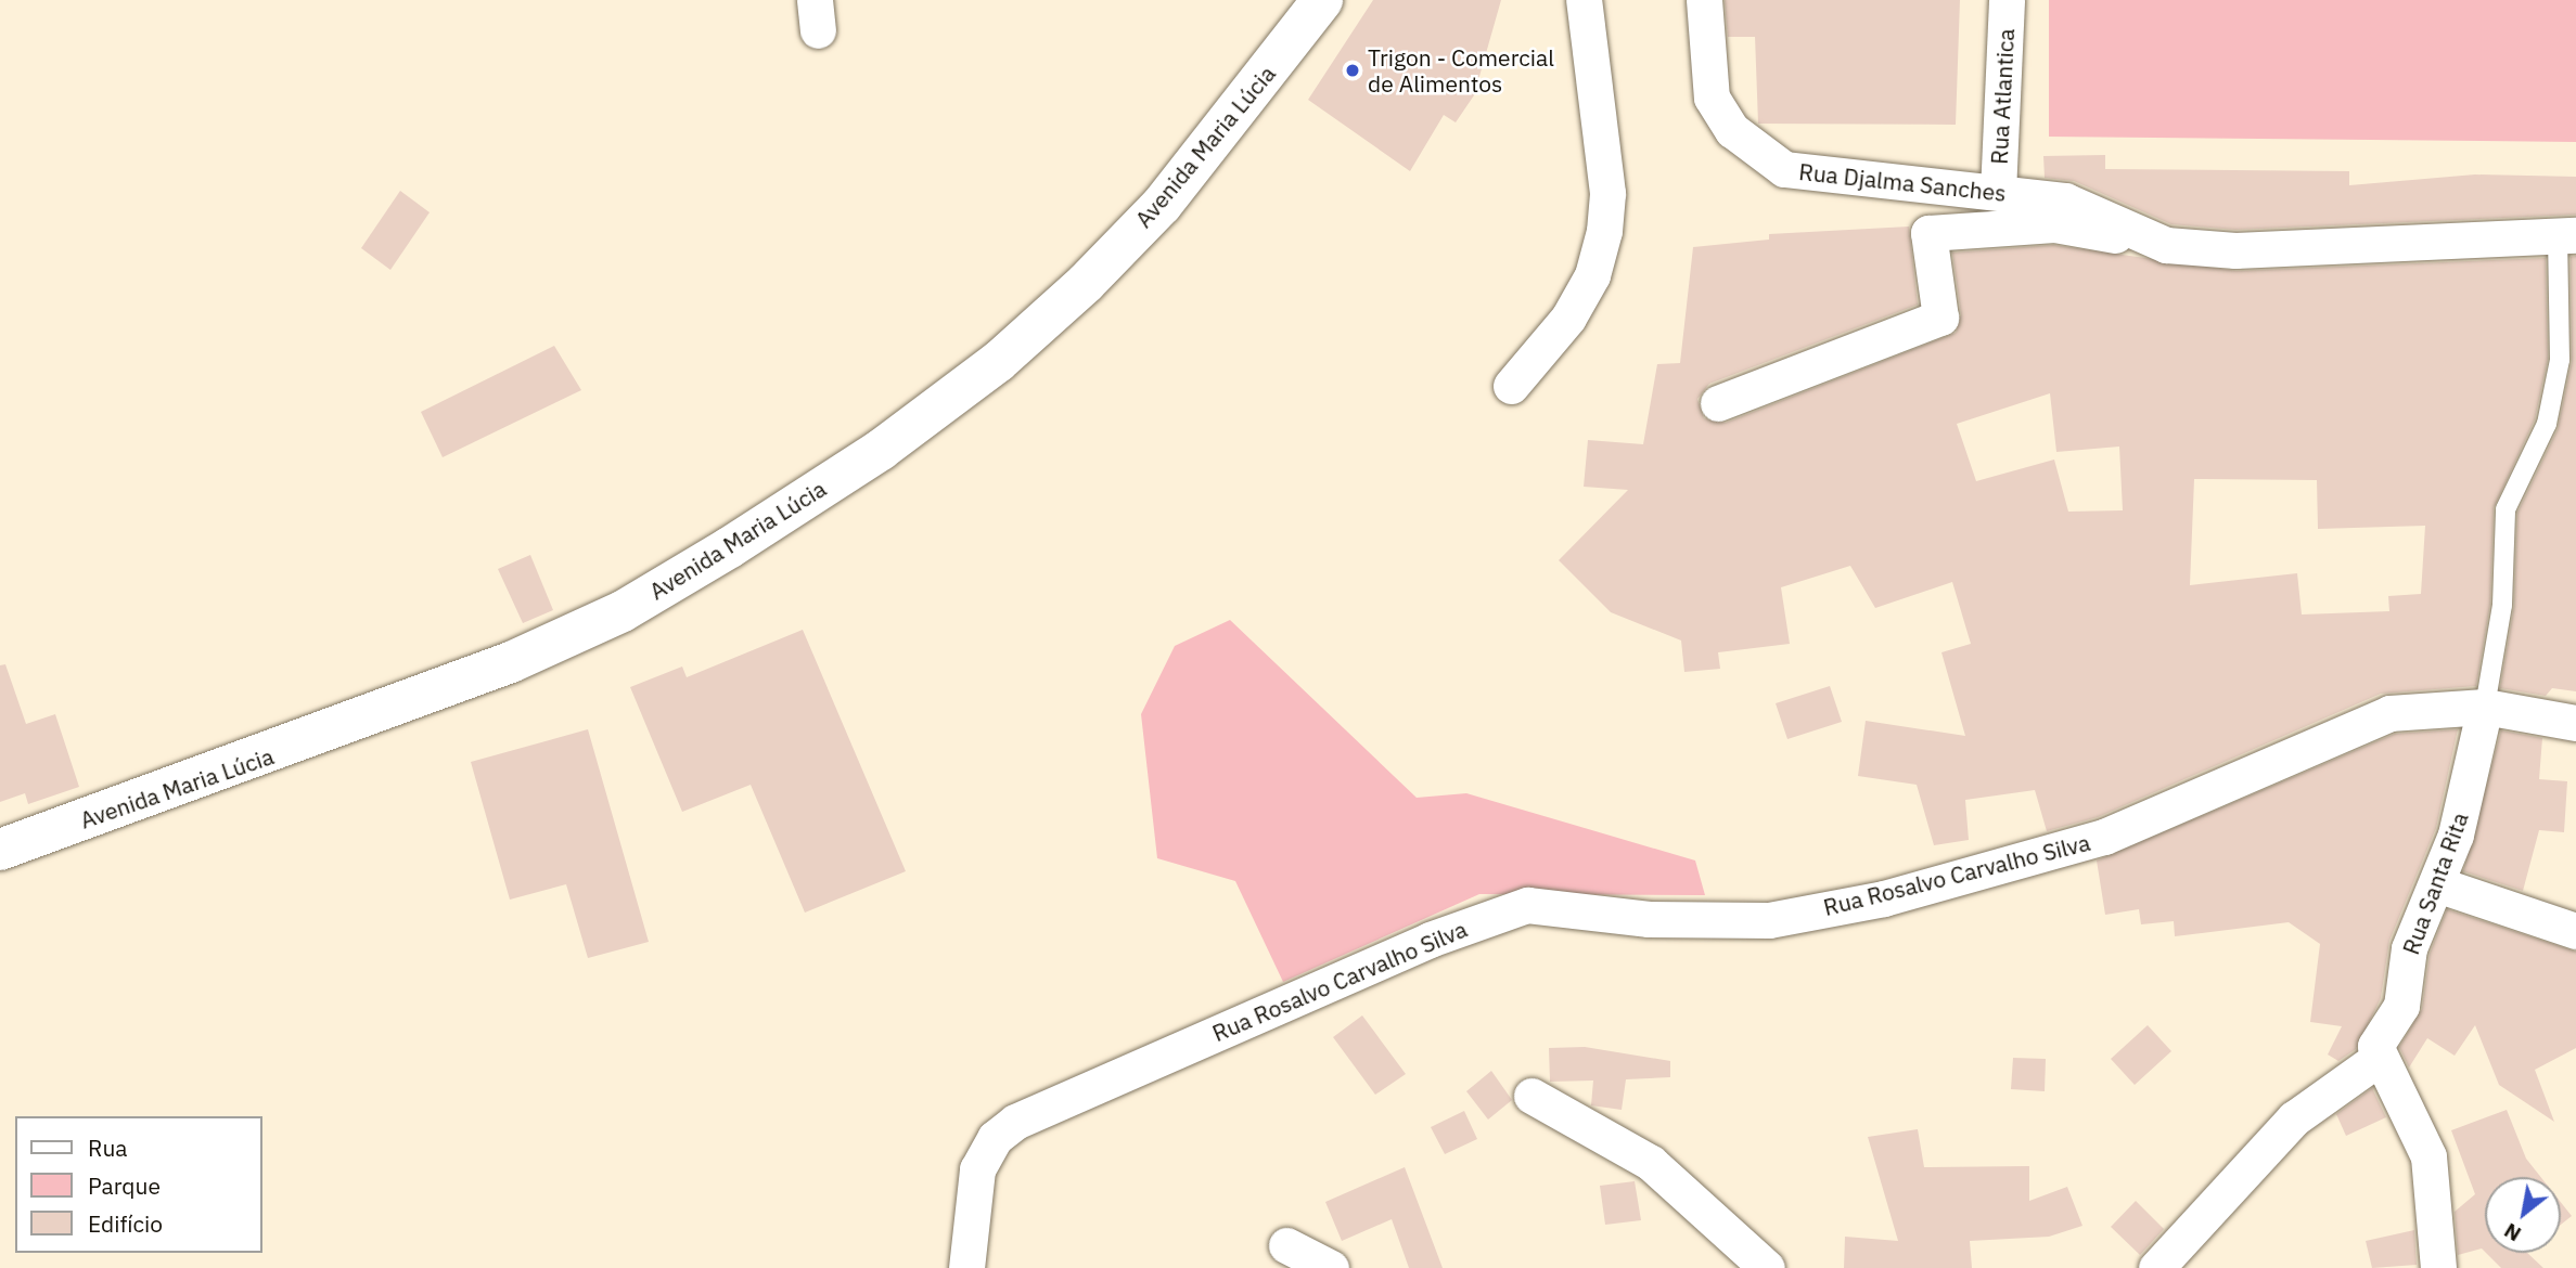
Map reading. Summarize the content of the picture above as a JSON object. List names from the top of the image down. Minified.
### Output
{"streets":{"main road":["Avenida Maria Lúcia"],"street":["Rua Atlantica","Rua Djalma Sanches","Rua Rosalvo Carvalho Silva","Rua Santa Rita"]},"crossings":[["Rua Atlantica","Rua Djalma Sanches"],["Rua Rosalvo Carvalho Silva","Rua Santa Rita"]],"places":["Trigon - Comercial de Alimentos"],"legend":["Rua","Parque","Edifício"],"north":"bottom left"}
